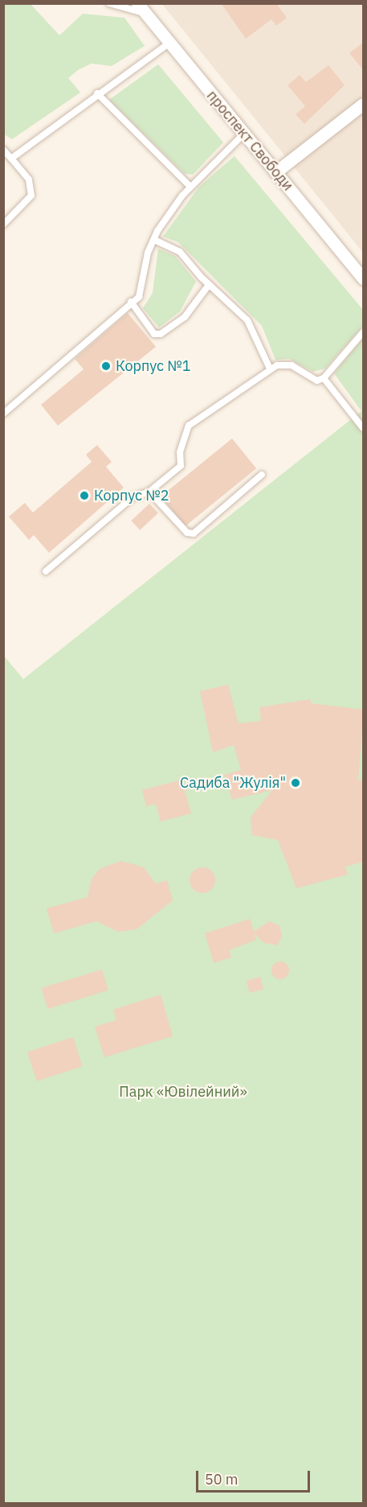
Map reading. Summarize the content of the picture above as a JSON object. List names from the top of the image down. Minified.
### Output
{"streets":{"street":["проспект Свободи"]},"parks":["Парк «Ювілейний»"],"places":["Корпус №1","Корпус №2","Садиба \"Жулія\""],"scale_bar":"50 m"}
